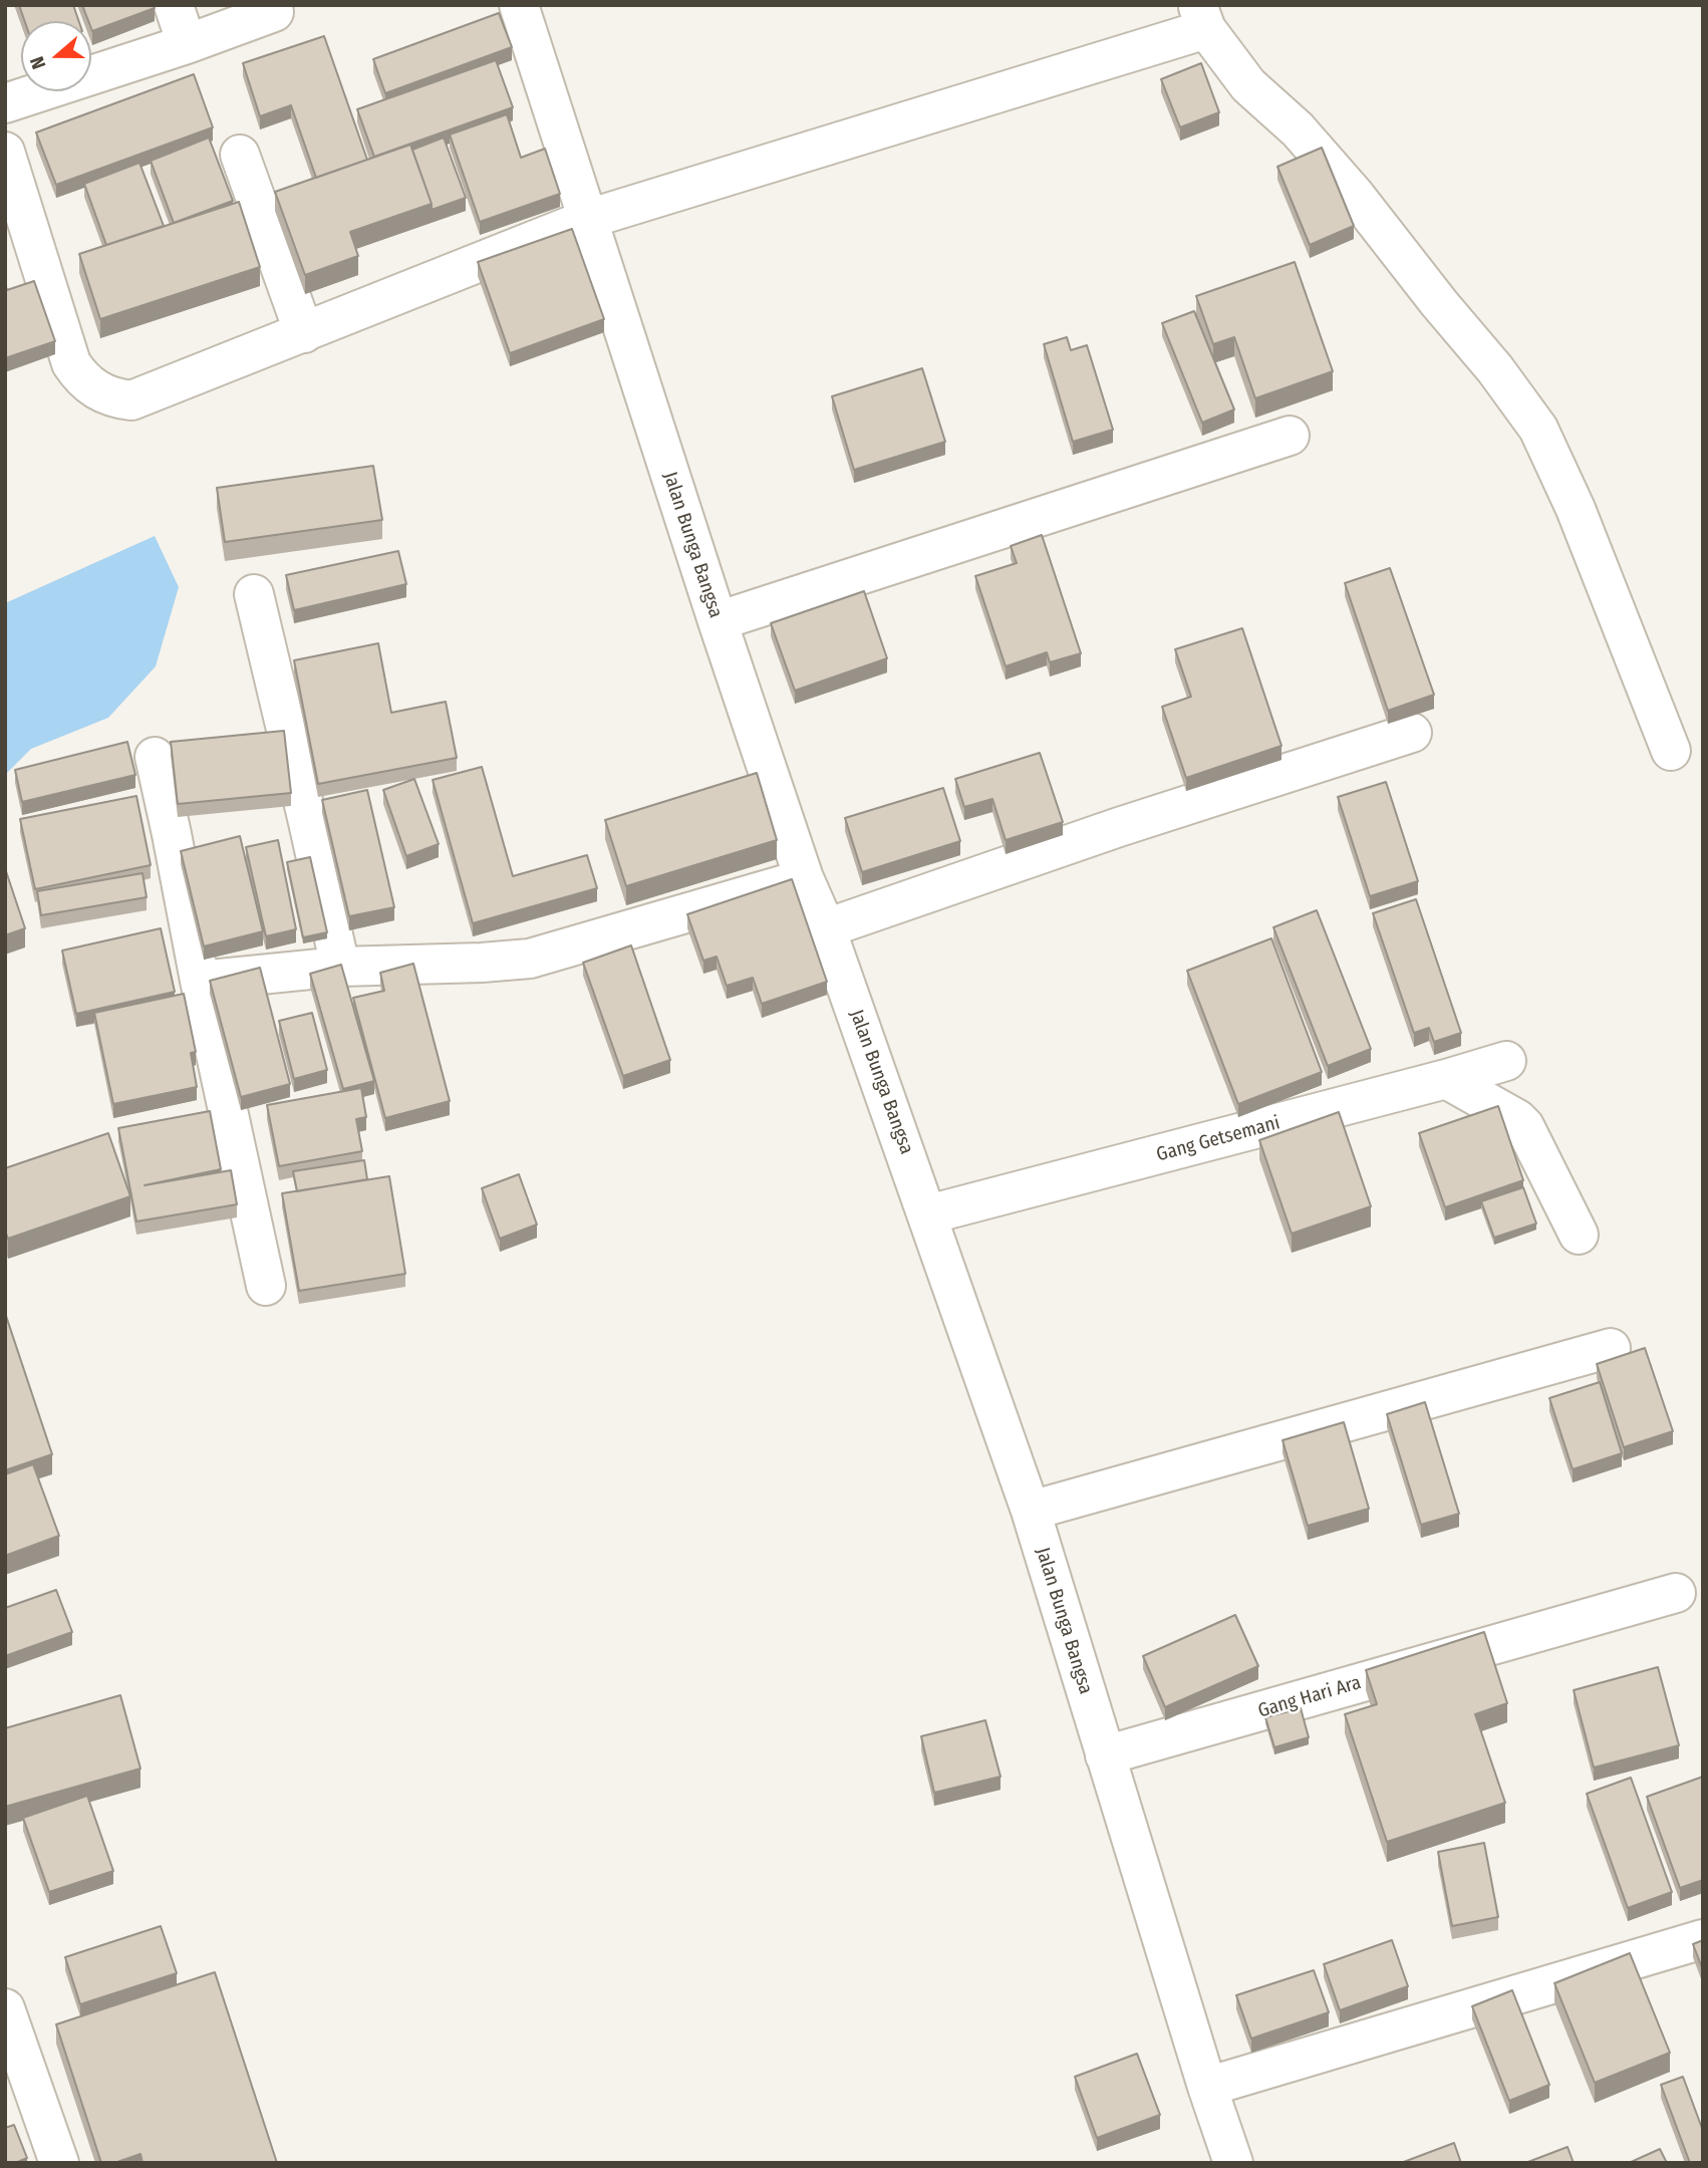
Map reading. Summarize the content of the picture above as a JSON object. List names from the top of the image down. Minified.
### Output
{"streets":{"street":["Jalan Bunga Bangsa","Gang Getsemani","Gang Hari Ara"]},"crossings":[["Jalan Bunga Bangsa","Gang Getsemani"],["Jalan Bunga Bangsa","Gang Hari Ara"]],"north":"left"}
